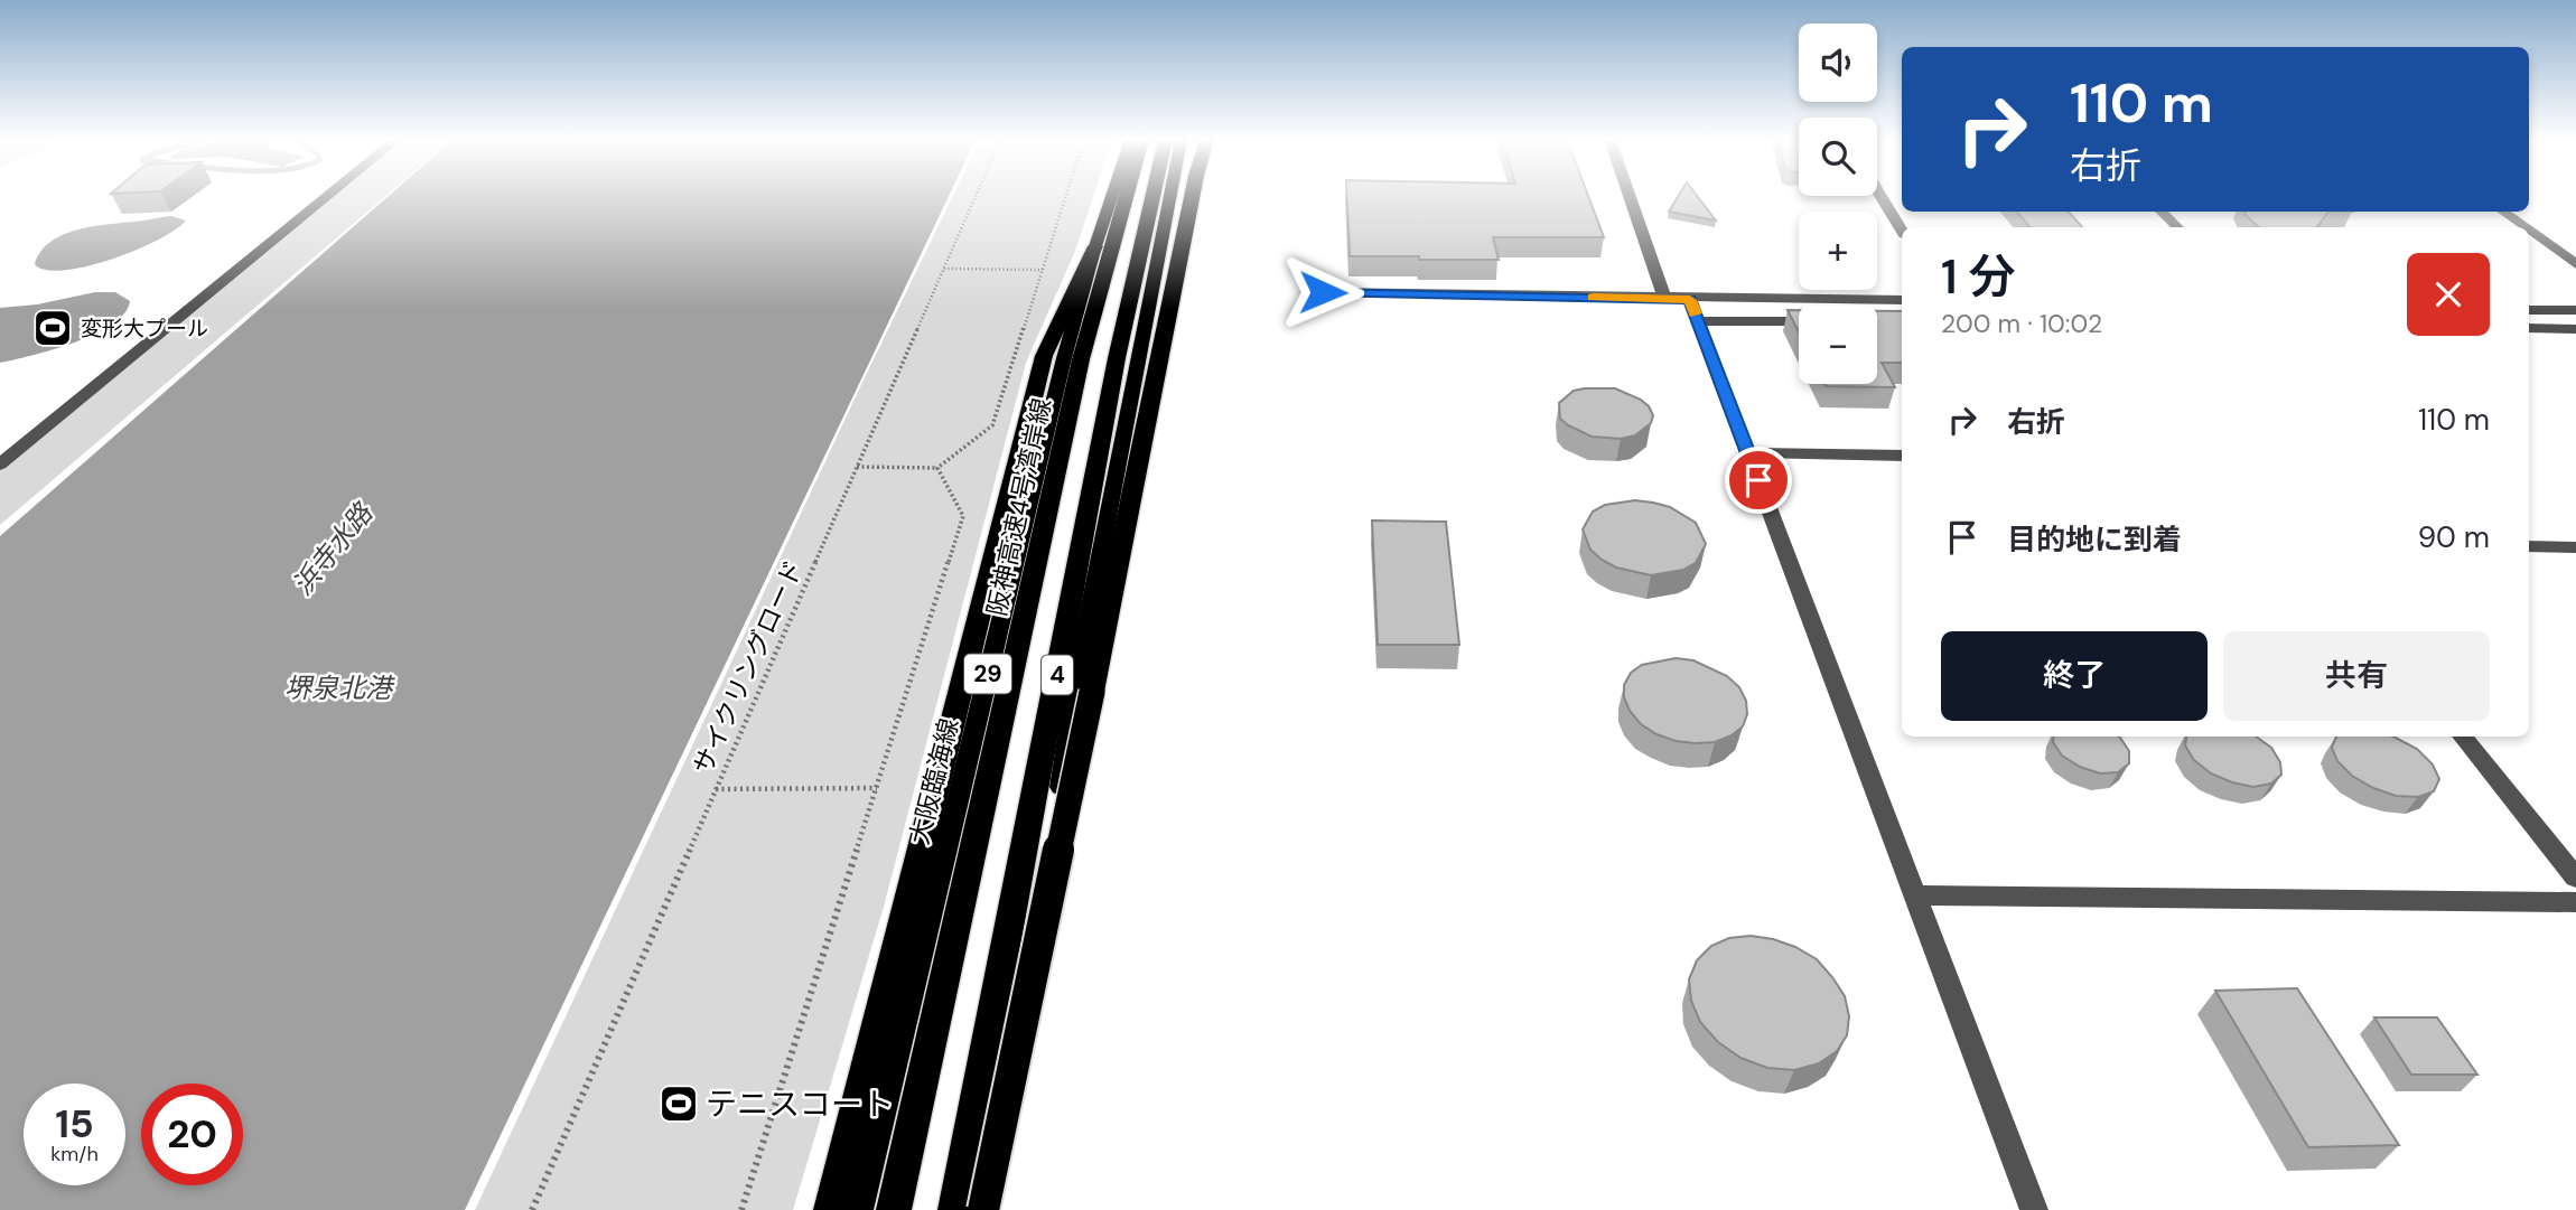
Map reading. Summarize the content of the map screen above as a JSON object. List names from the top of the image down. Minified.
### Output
{"streets":{"highway":["阪神高速4号湾岸線","4"],"main road":["29","大阪臨海線"],"path":["サイクリングロード"]},"water":["浜寺水路","堺泉北港"],"places":{"sports":["変形大プール","テニスコート"]},"page":{"map_buttons":["+","−"],"turn":["110 m","右折"],"heading":["1 分","200 m · 10:02"],"list":[{"name":"右折","value":"110 m"},{"name":"目的地に到着","value":"90 m"}],"buttons":["終了","共有"],"speed":"15 km/h","limit":"20"}}
